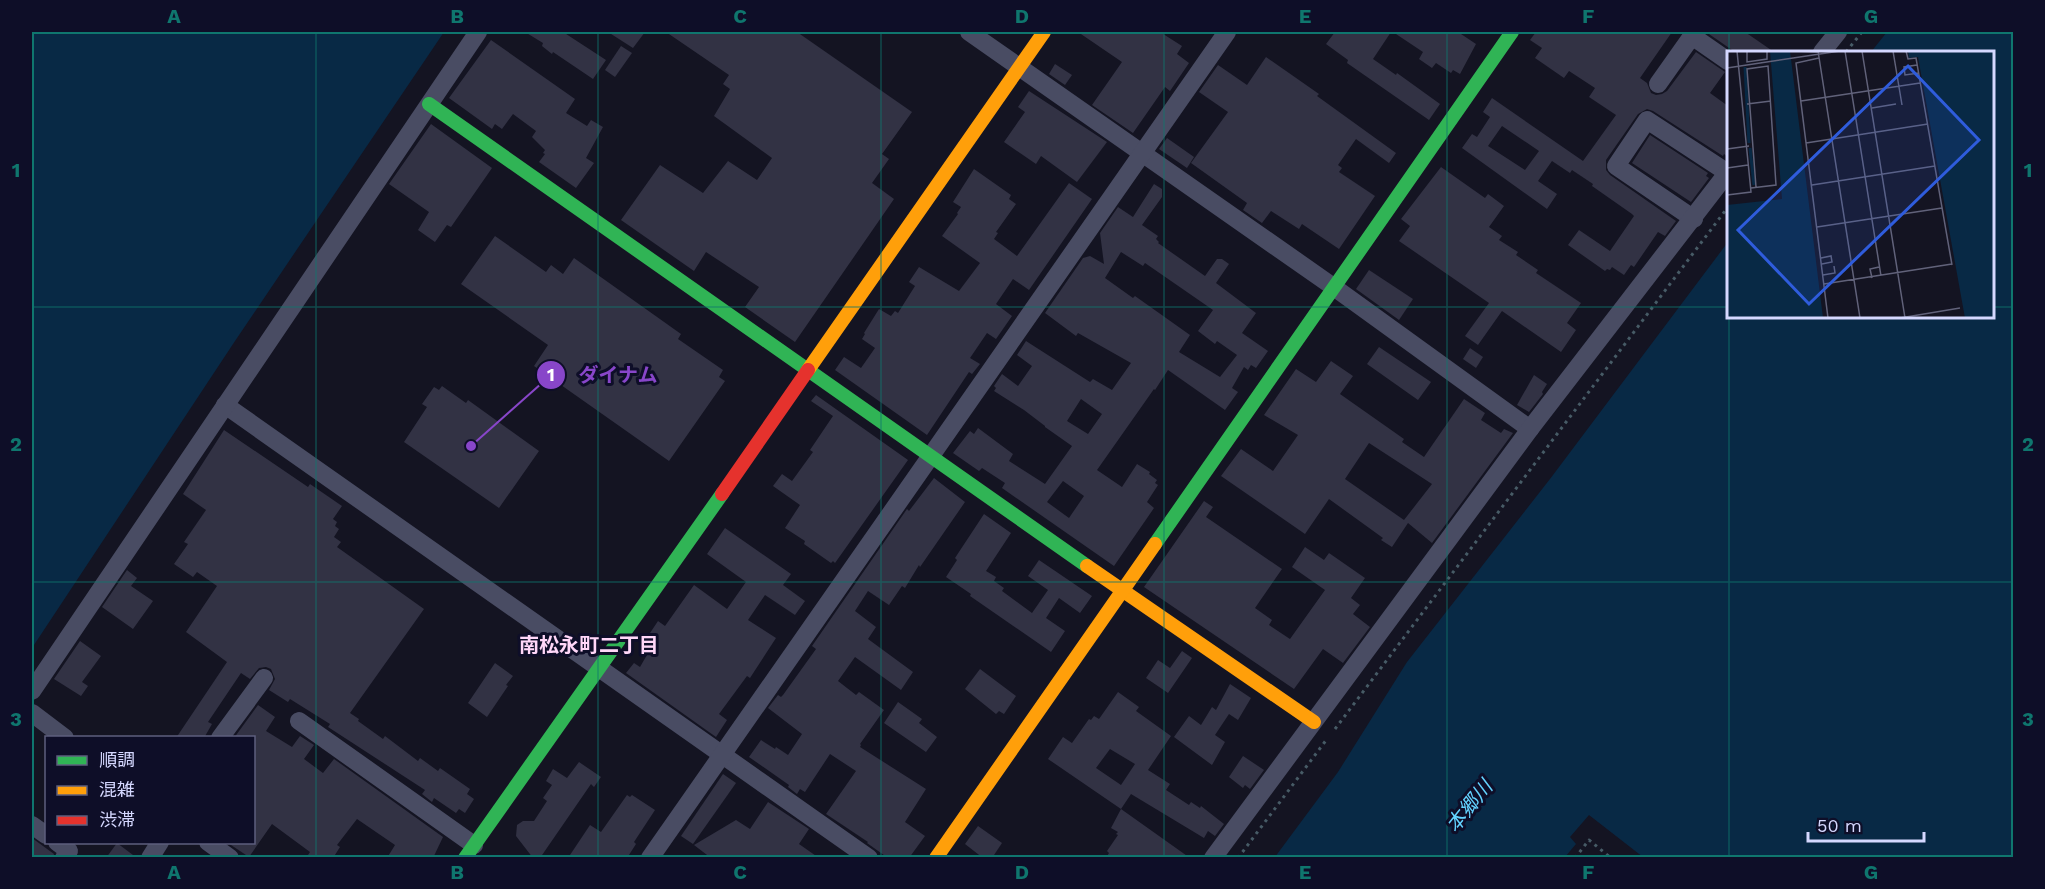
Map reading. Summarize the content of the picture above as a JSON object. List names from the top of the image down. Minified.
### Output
{"districts":["南松永町二丁目"],"water":["本郷川"],"places":["ダイナム"],"legend":["順調","混雑","渋滞"],"scale_bar":"50 m","grid":{"columns":["A","B","C","D","E","F","G"],"rows":["1","2","3"]}}
